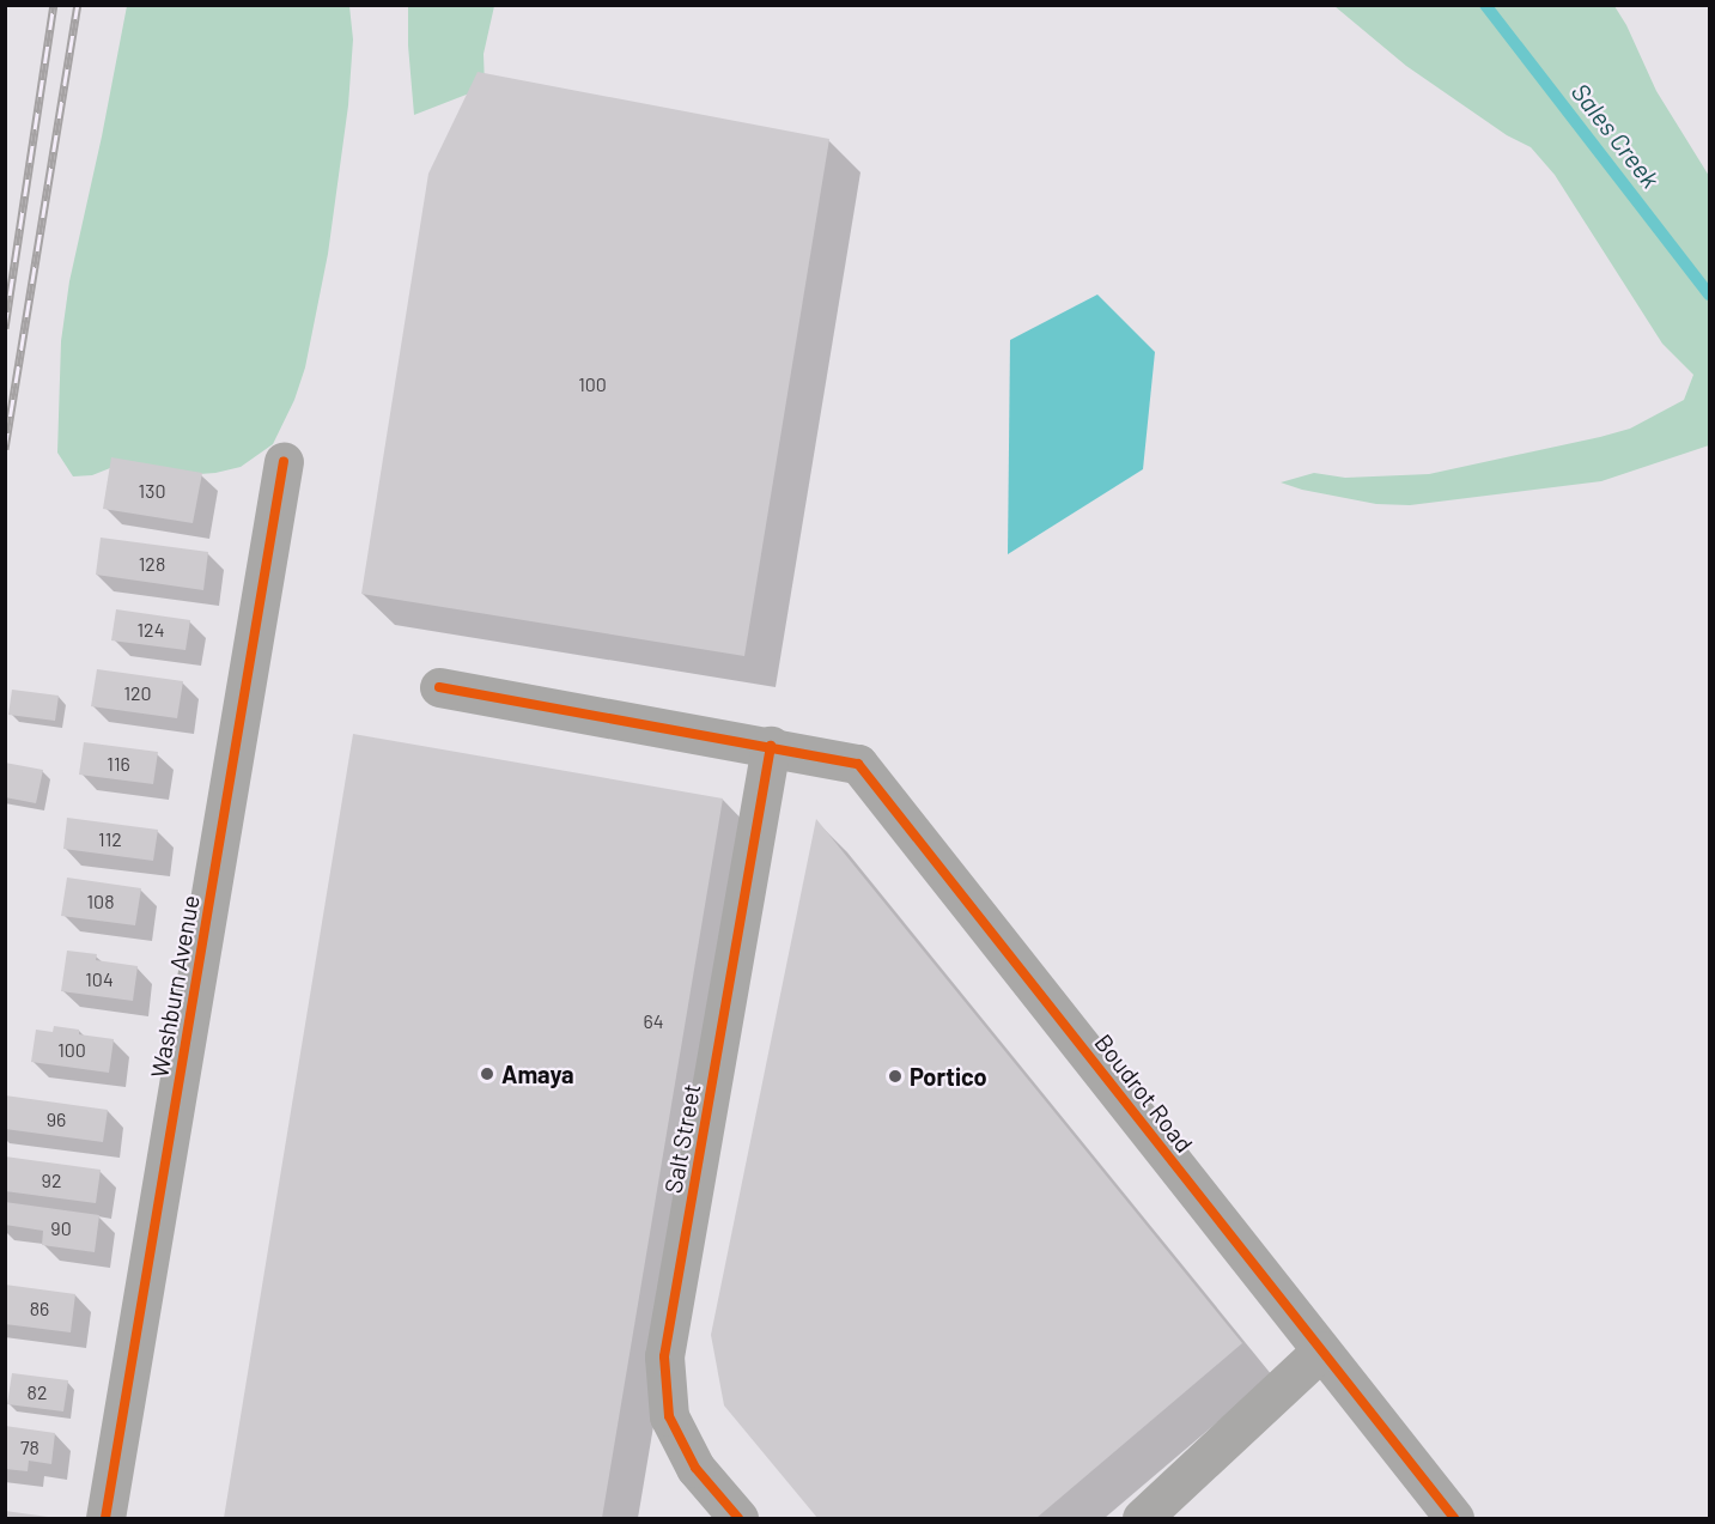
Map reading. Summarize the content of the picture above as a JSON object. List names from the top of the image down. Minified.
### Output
{"streets":{"street":["Washburn Avenue","Boudrot Road","Salt Street"]},"crossings":[["Boudrot Road","Salt Street"]],"water":["Sales Creek"],"places":["Amaya","Portico"],"house_numbers":["100","130","128","124","120","116","112","108","104","64","100","96","92","90","86","82","78"]}
